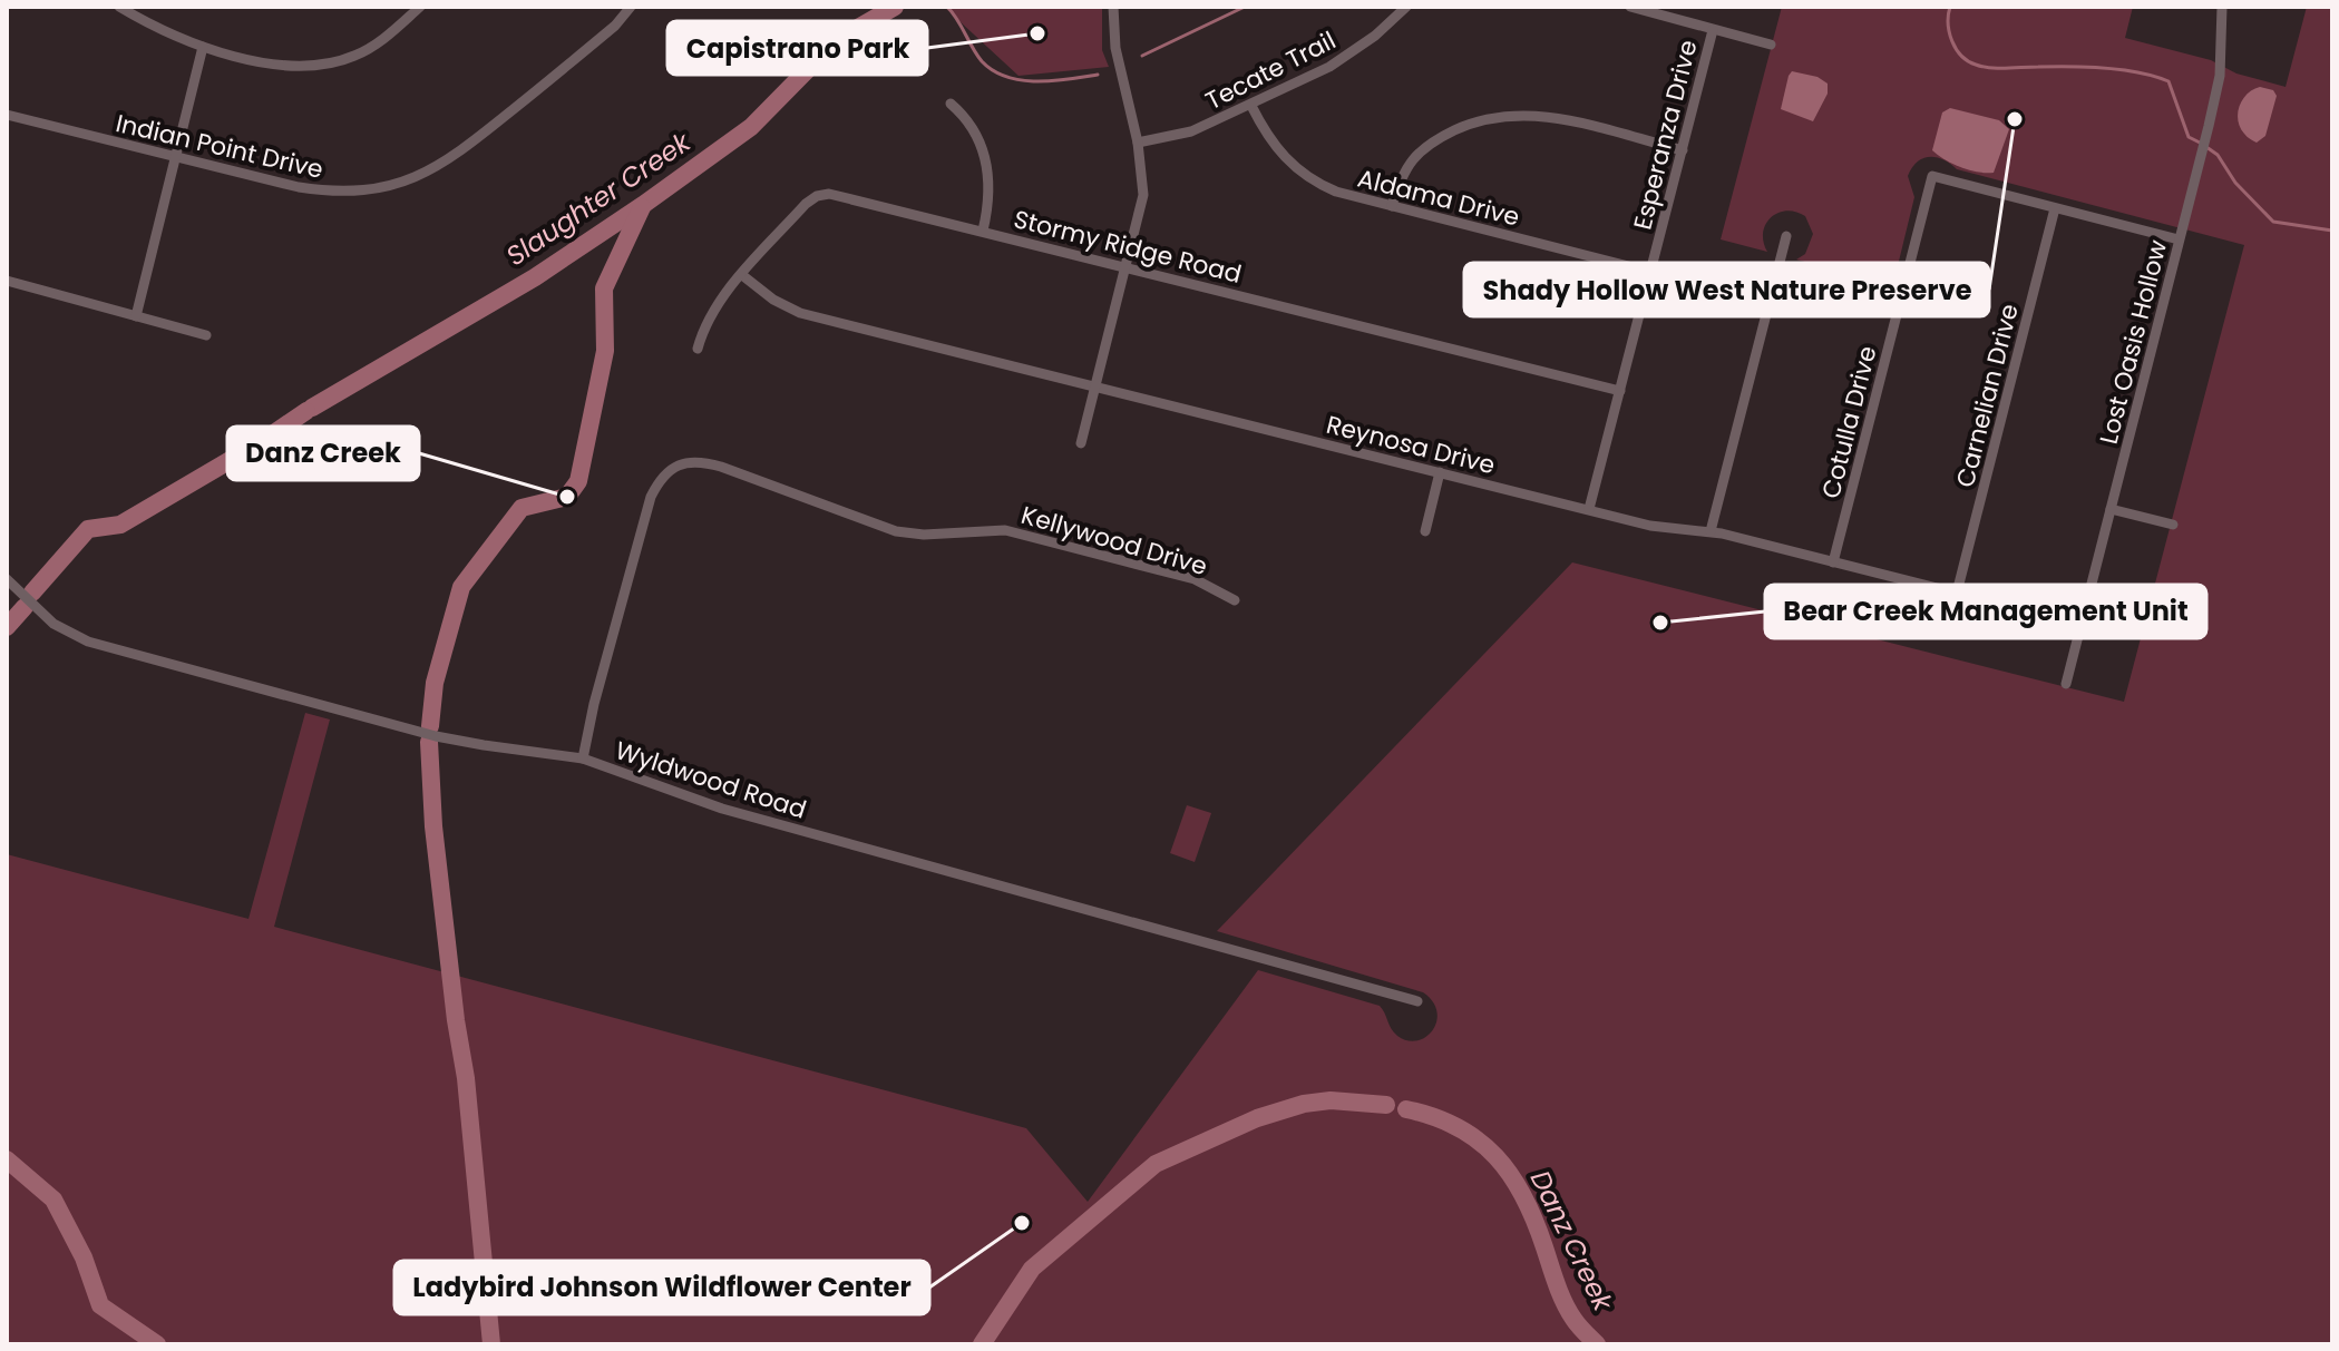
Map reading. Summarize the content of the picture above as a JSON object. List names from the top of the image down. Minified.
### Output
{"streets":{"street":["Tecate Trail","Esperanza Drive","Indian Point Drive","Aldama Drive","Stormy Ridge Road","Lost Oasis Hollow","Carnelian Drive","Cotulla Drive","Reynosa Drive","Kellywood Drive","Wyldwood Road"]},"crossings":[["Tecate Trail","Aldama Drive"],["Esperanza Drive","Aldama Drive"],["Esperanza Drive","Stormy Ridge Road"],["Esperanza Drive","Reynosa Drive"],["Stormy Ridge Road","Reynosa Drive"],["Lost Oasis Hollow","Cotulla Drive"],["Lost Oasis Hollow","Reynosa Drive"],["Carnelian Drive","Cotulla Drive"],["Carnelian Drive","Reynosa Drive"],["Cotulla Drive","Reynosa Drive"],["Kellywood Drive","Wyldwood Road"]],"water":["Slaughter Creek","Danz Creek"],"places":["Capistrano Park","Shady Hollow West Nature Preserve","Danz Creek","Bear Creek Management Unit","Ladybird Johnson Wildflower Center"]}
